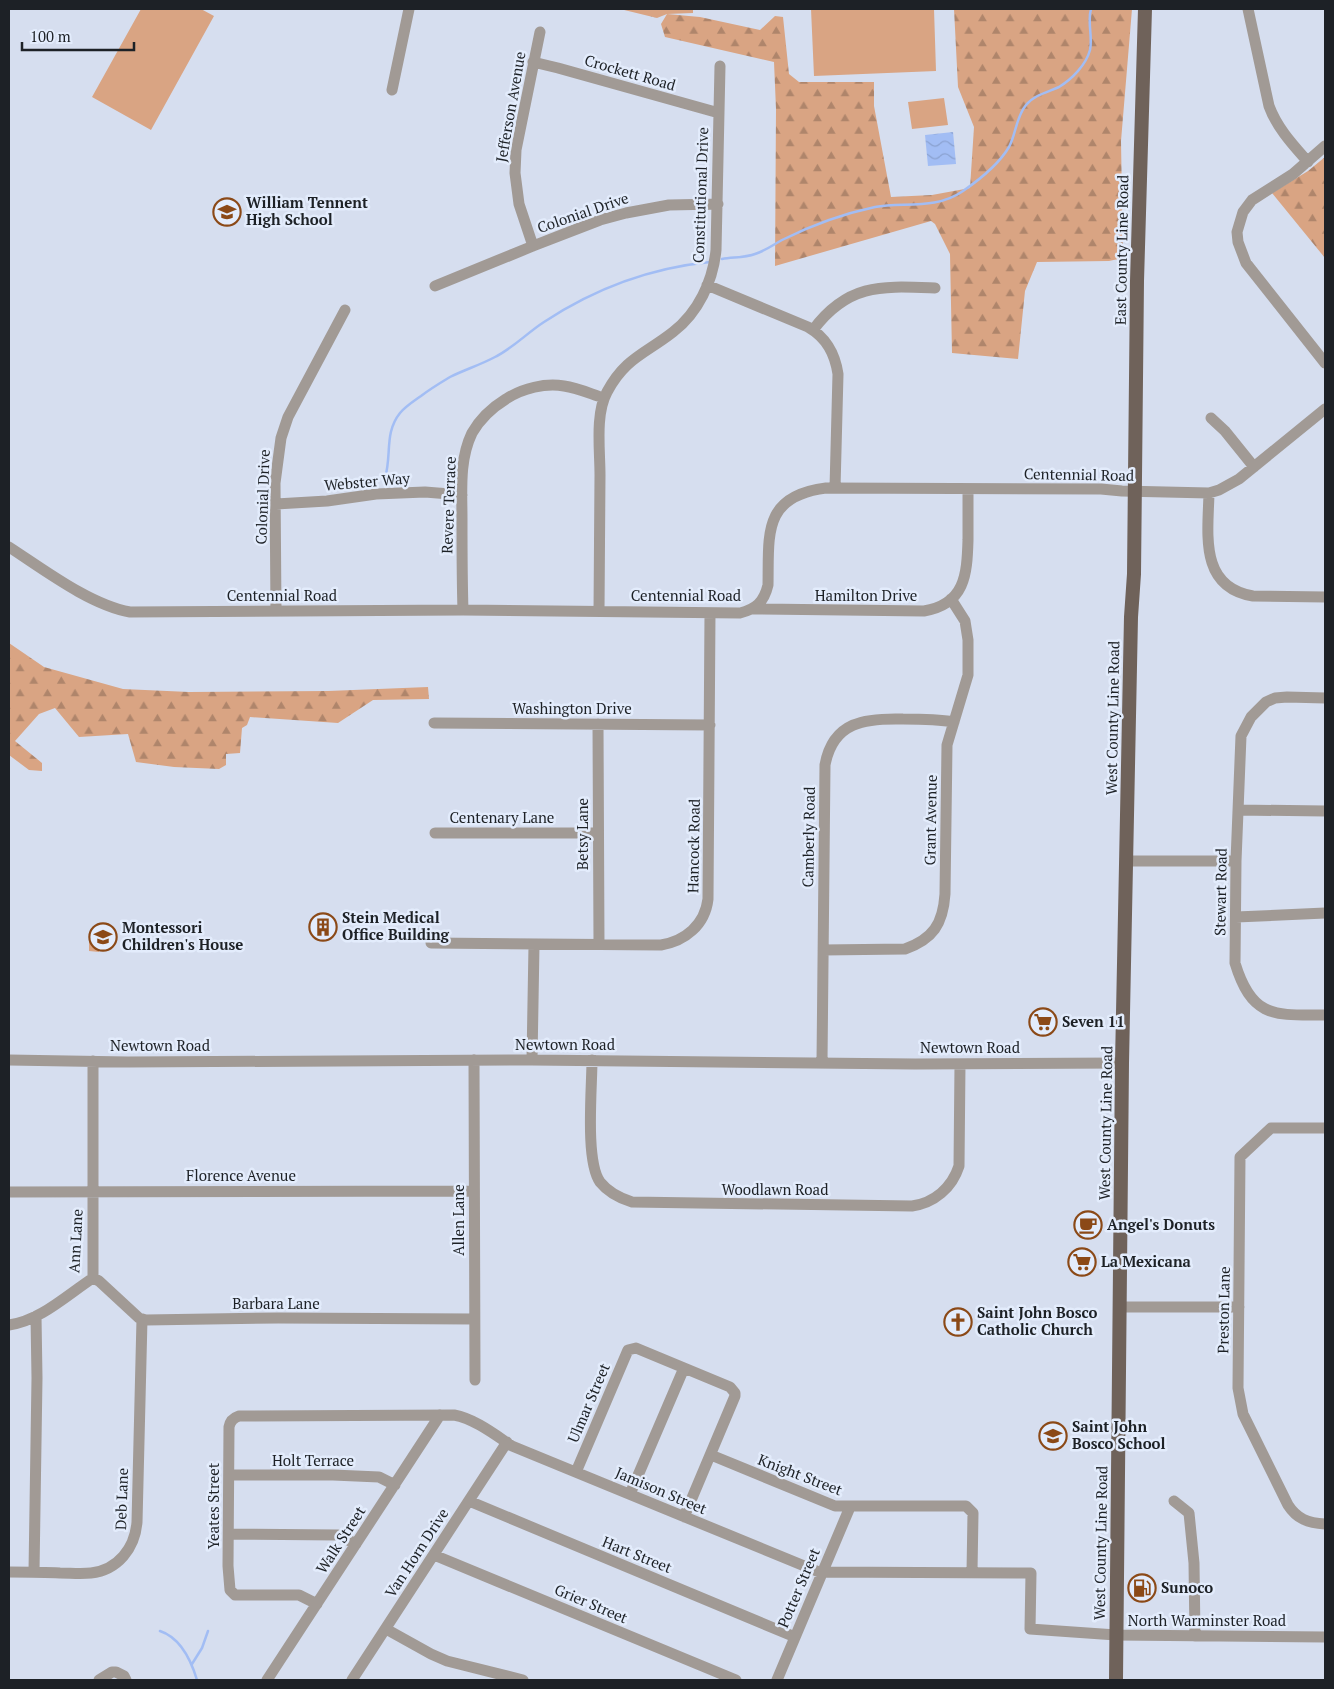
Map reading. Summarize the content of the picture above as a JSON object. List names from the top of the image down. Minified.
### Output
{"streets":{"main road":["East County Line Road","West County Line Road"],"street":["Crockett Road","Jefferson Avenue","Constitutional Drive","Colonial Drive","Centennial Road","Webster Way","Revere Terrace","Hamilton Drive","Washington Drive","Centenary Lane","Grant Avenue","Betsy Lane","Camberly Road","Hancock Road","Stewart Road","Newtown Road","Florence Avenue","Woodlawn Road","Allen Lane","Ann Lane","Barbara Lane","Preston Lane","Ulmar Street","Holt Terrace","Knight Street","Jamison Street","Deb Lane","Yeates Street","Walk Street","Van Horn Drive","Hart Street","Potter Street","Grier Street","North Warminster Road"]},"crossings":[["Crockett Road","Jefferson Avenue"],["Crockett Road","Constitutional Drive"],["Jefferson Avenue","Colonial Drive"],["Constitutional Drive","Colonial Drive"],["Constitutional Drive","Centennial Road"],["Constitutional Drive","Revere Terrace"],["Colonial Drive","Centennial Road"],["Colonial Drive","Webster Way"],["East County Line Road","Centennial Road"],["East County Line Road","West County Line Road"],["Centennial Road","Revere Terrace"],["Centennial Road","Hamilton Drive"],["Centennial Road","West County Line Road"],["Centennial Road","Hancock Road"],["Webster Way","Revere Terrace"],["Hamilton Drive","Grant Avenue"],["Washington Drive","Betsy Lane"],["Washington Drive","Hancock Road"],["West County Line Road","Newtown Road"],["West County Line Road","North Warminster Road"],["Centenary Lane","Betsy Lane"],["Grant Avenue","Camberly Road"],["Betsy Lane","Hancock Road"],["Camberly Road","Newtown Road"],["Newtown Road","Woodlawn Road"],["Newtown Road","Allen Lane"],["Newtown Road","Ann Lane"],["Florence Avenue","Allen Lane"],["Florence Avenue","Ann Lane"],["Allen Lane","Barbara Lane"],["Barbara Lane","Deb Lane"],["Ulmar Street","Jamison Street"],["Holt Terrace","Yeates Street"],["Holt Terrace","Walk Street"],["Knight Street","Jamison Street"],["Knight Street","Potter Street"],["Jamison Street","Yeates Street"],["Jamison Street","Walk Street"],["Jamison Street","Van Horn Drive"],["Jamison Street","Potter Street"],["Jamison Street","North Warminster Road"],["Yeates Street","Walk Street"],["Van Horn Drive","Hart Street"],["Van Horn Drive","Grier Street"],["Hart Street","Potter Street"]],"places":{"school or university":["William Tennent High School","Montessori Children's House","Saint John Bosco School"],"building":["Stein Medical Office Building"],"supermarket":["Seven 11","La Mexicana"],"cafe":["Angel's Donuts"],"church":["Saint John Bosco Catholic Church"],"fuel station":["Sunoco"]},"scale_bar":"100 m"}
